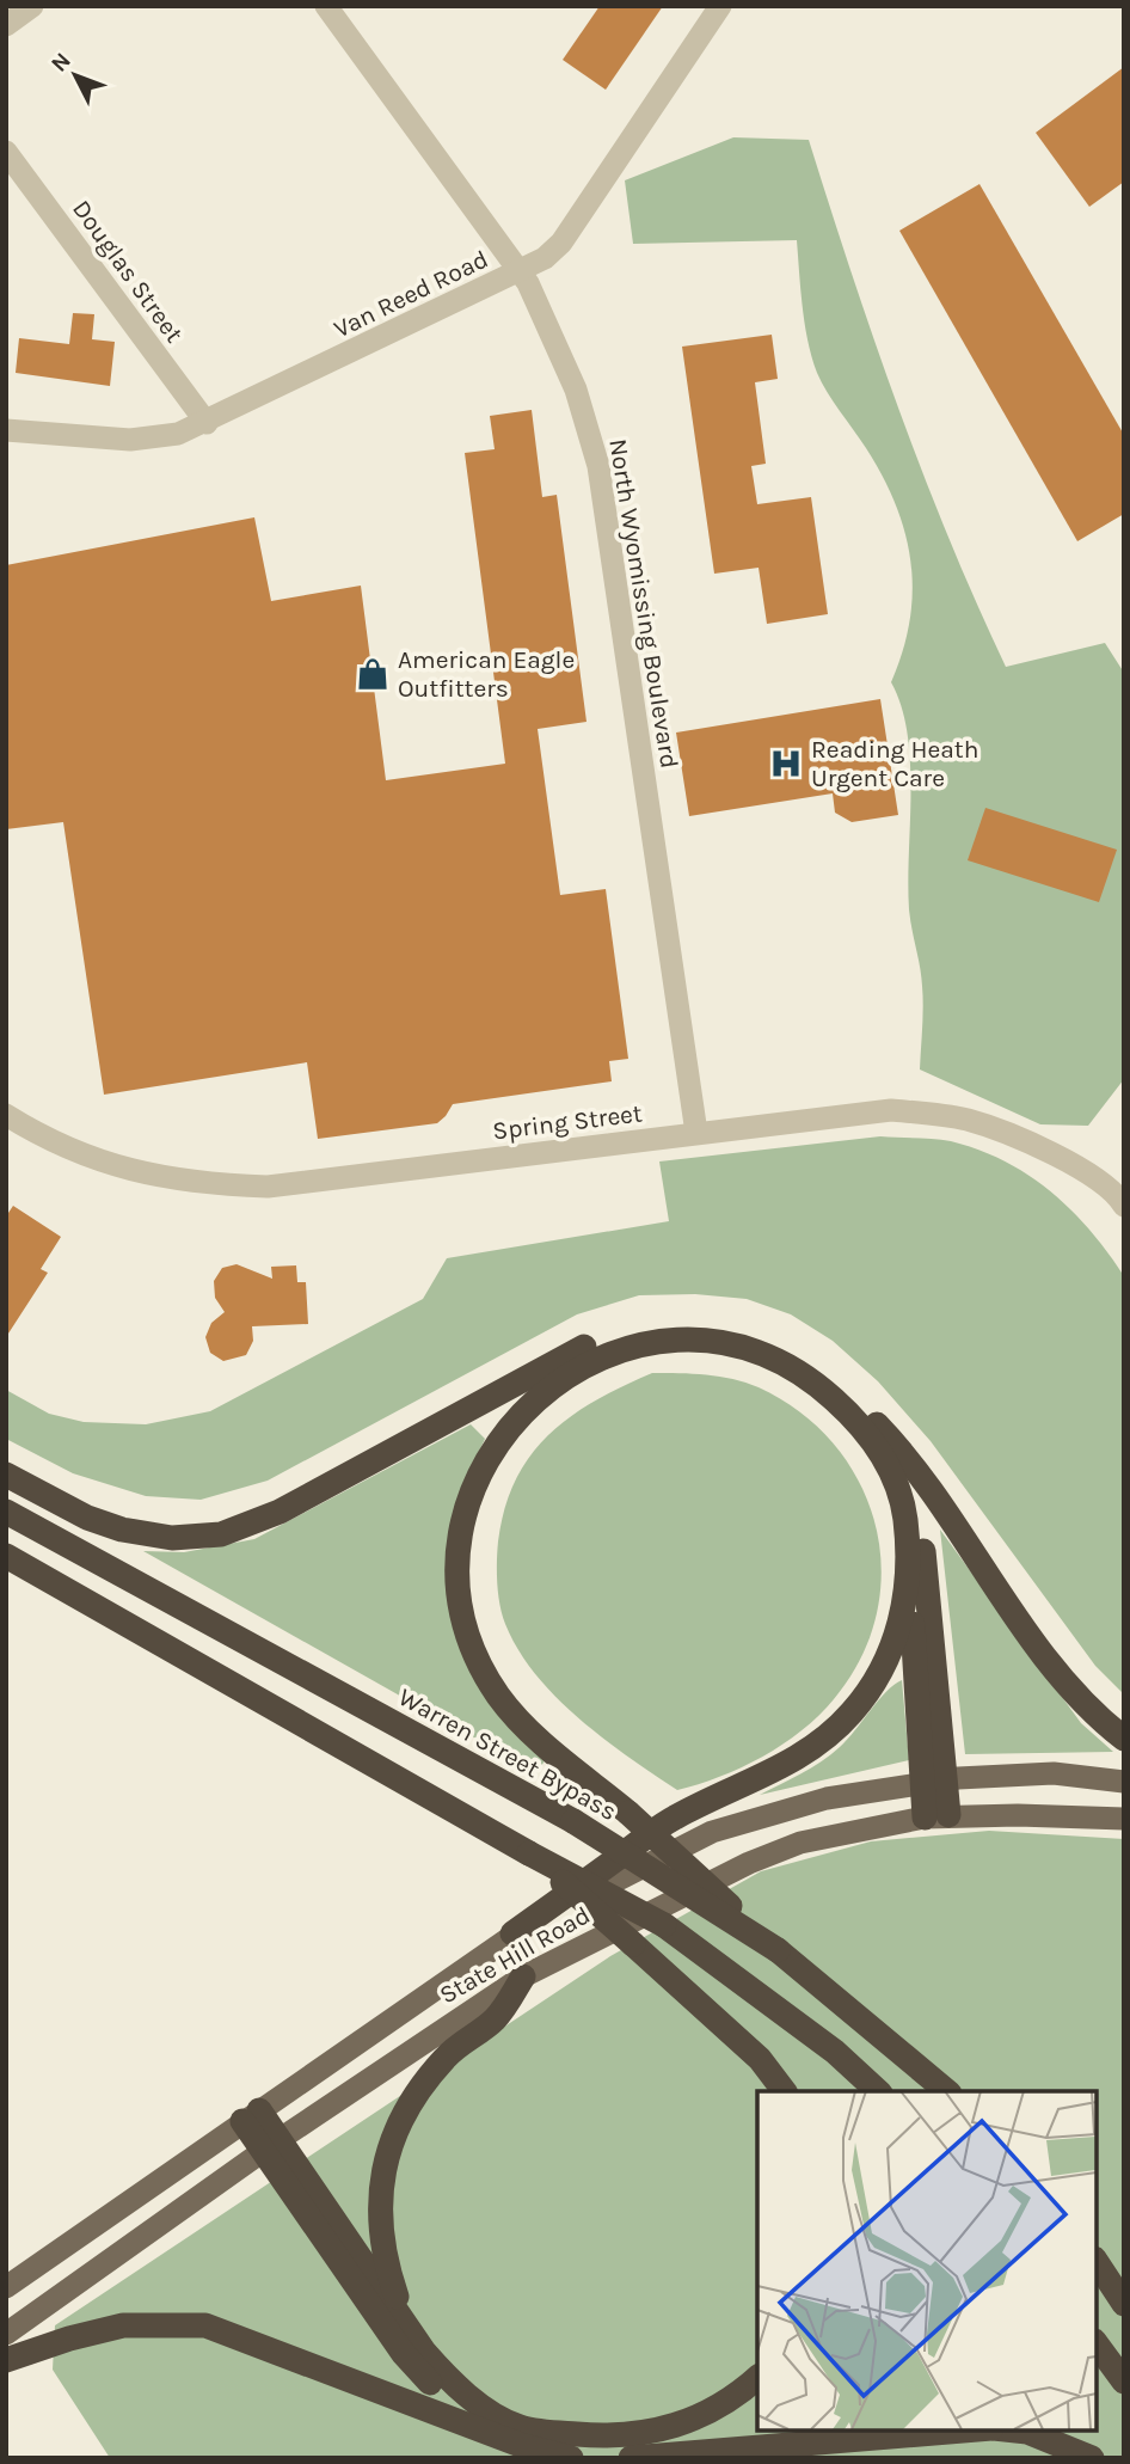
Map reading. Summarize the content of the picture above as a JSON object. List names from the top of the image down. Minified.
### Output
{"streets":{"highway":["Warren Street Bypass"],"main road":["State Hill Road"],"street":["Douglas Street","Van Reed Road","North Wyomissing Boulevard","Spring Street"]},"crossings":[["Douglas Street","Van Reed Road"],["Van Reed Road","North Wyomissing Boulevard"],["North Wyomissing Boulevard","Spring Street"]],"places":{"shop":["American Eagle Outfitters"],"hospital":["Reading Heath Urgent Care"]},"north":"top left"}
